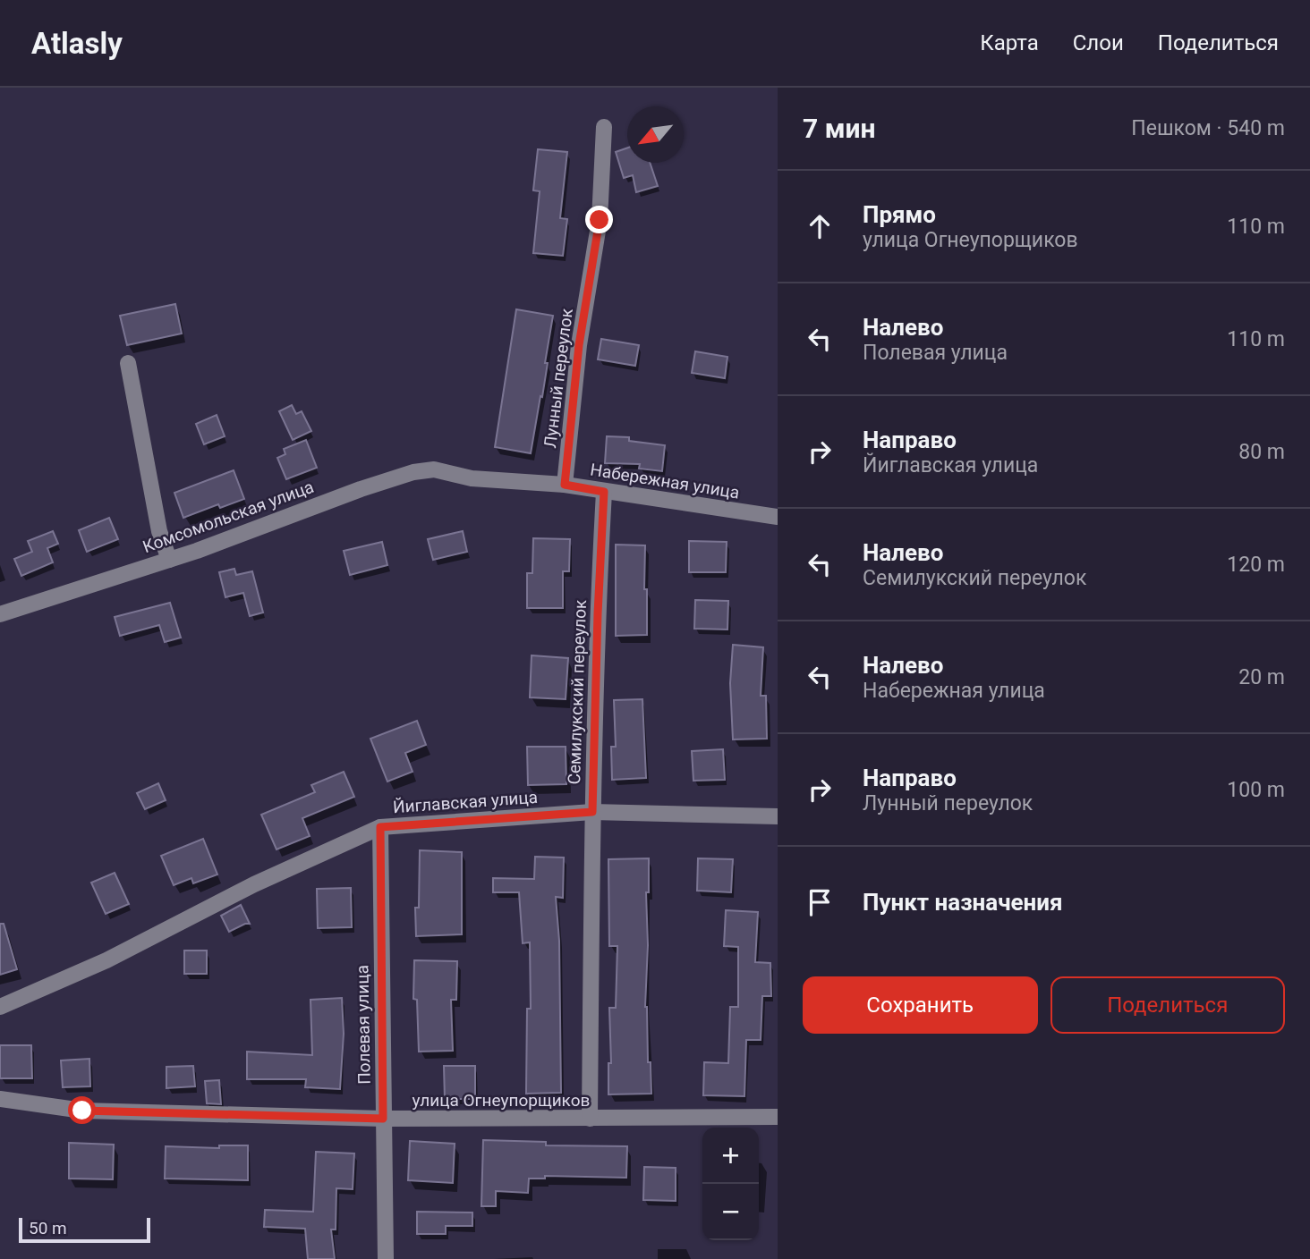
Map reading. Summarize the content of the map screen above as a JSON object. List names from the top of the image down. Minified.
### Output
{"streets":{"street":["Лунный переулок","Набережная улица","Комсомольская улица","Семилукский переулок","Йиглавская улица","Полевая улица","улица Огнеупорщиков"]},"crossings":[["Лунный переулок","Набережная улица"],["Набережная улица","Комсомольская улица"],["Набережная улица","Семилукский переулок"],["Семилукский переулок","Йиглавская улица"],["Семилукский переулок","улица Огнеупорщиков"],["Йиглавская улица","Полевая улица"],["Полевая улица","улица Огнеупорщиков"]],"scale_bar":"50 m","north":"bottom left","page":{"header":"Atlasly","nav":["Карта","Слои","Поделиться"],"heading":["7 мин","Пешком · 540 m"],"list":[["Прямо","улица Огнеупорщиков","110 m"],["Налево","Полевая улица","110 m"],["Направо","Йиглавская улица","80 m"],["Налево","Семилукский переулок","120 m"],["Налево","Набережная улица","20 m"],["Направо","Лунный переулок","100 m"],"Пункт назначения"],"buttons":["Сохранить","Поделиться"],"map_buttons":["+","−"],"scale":"50 m"}}
